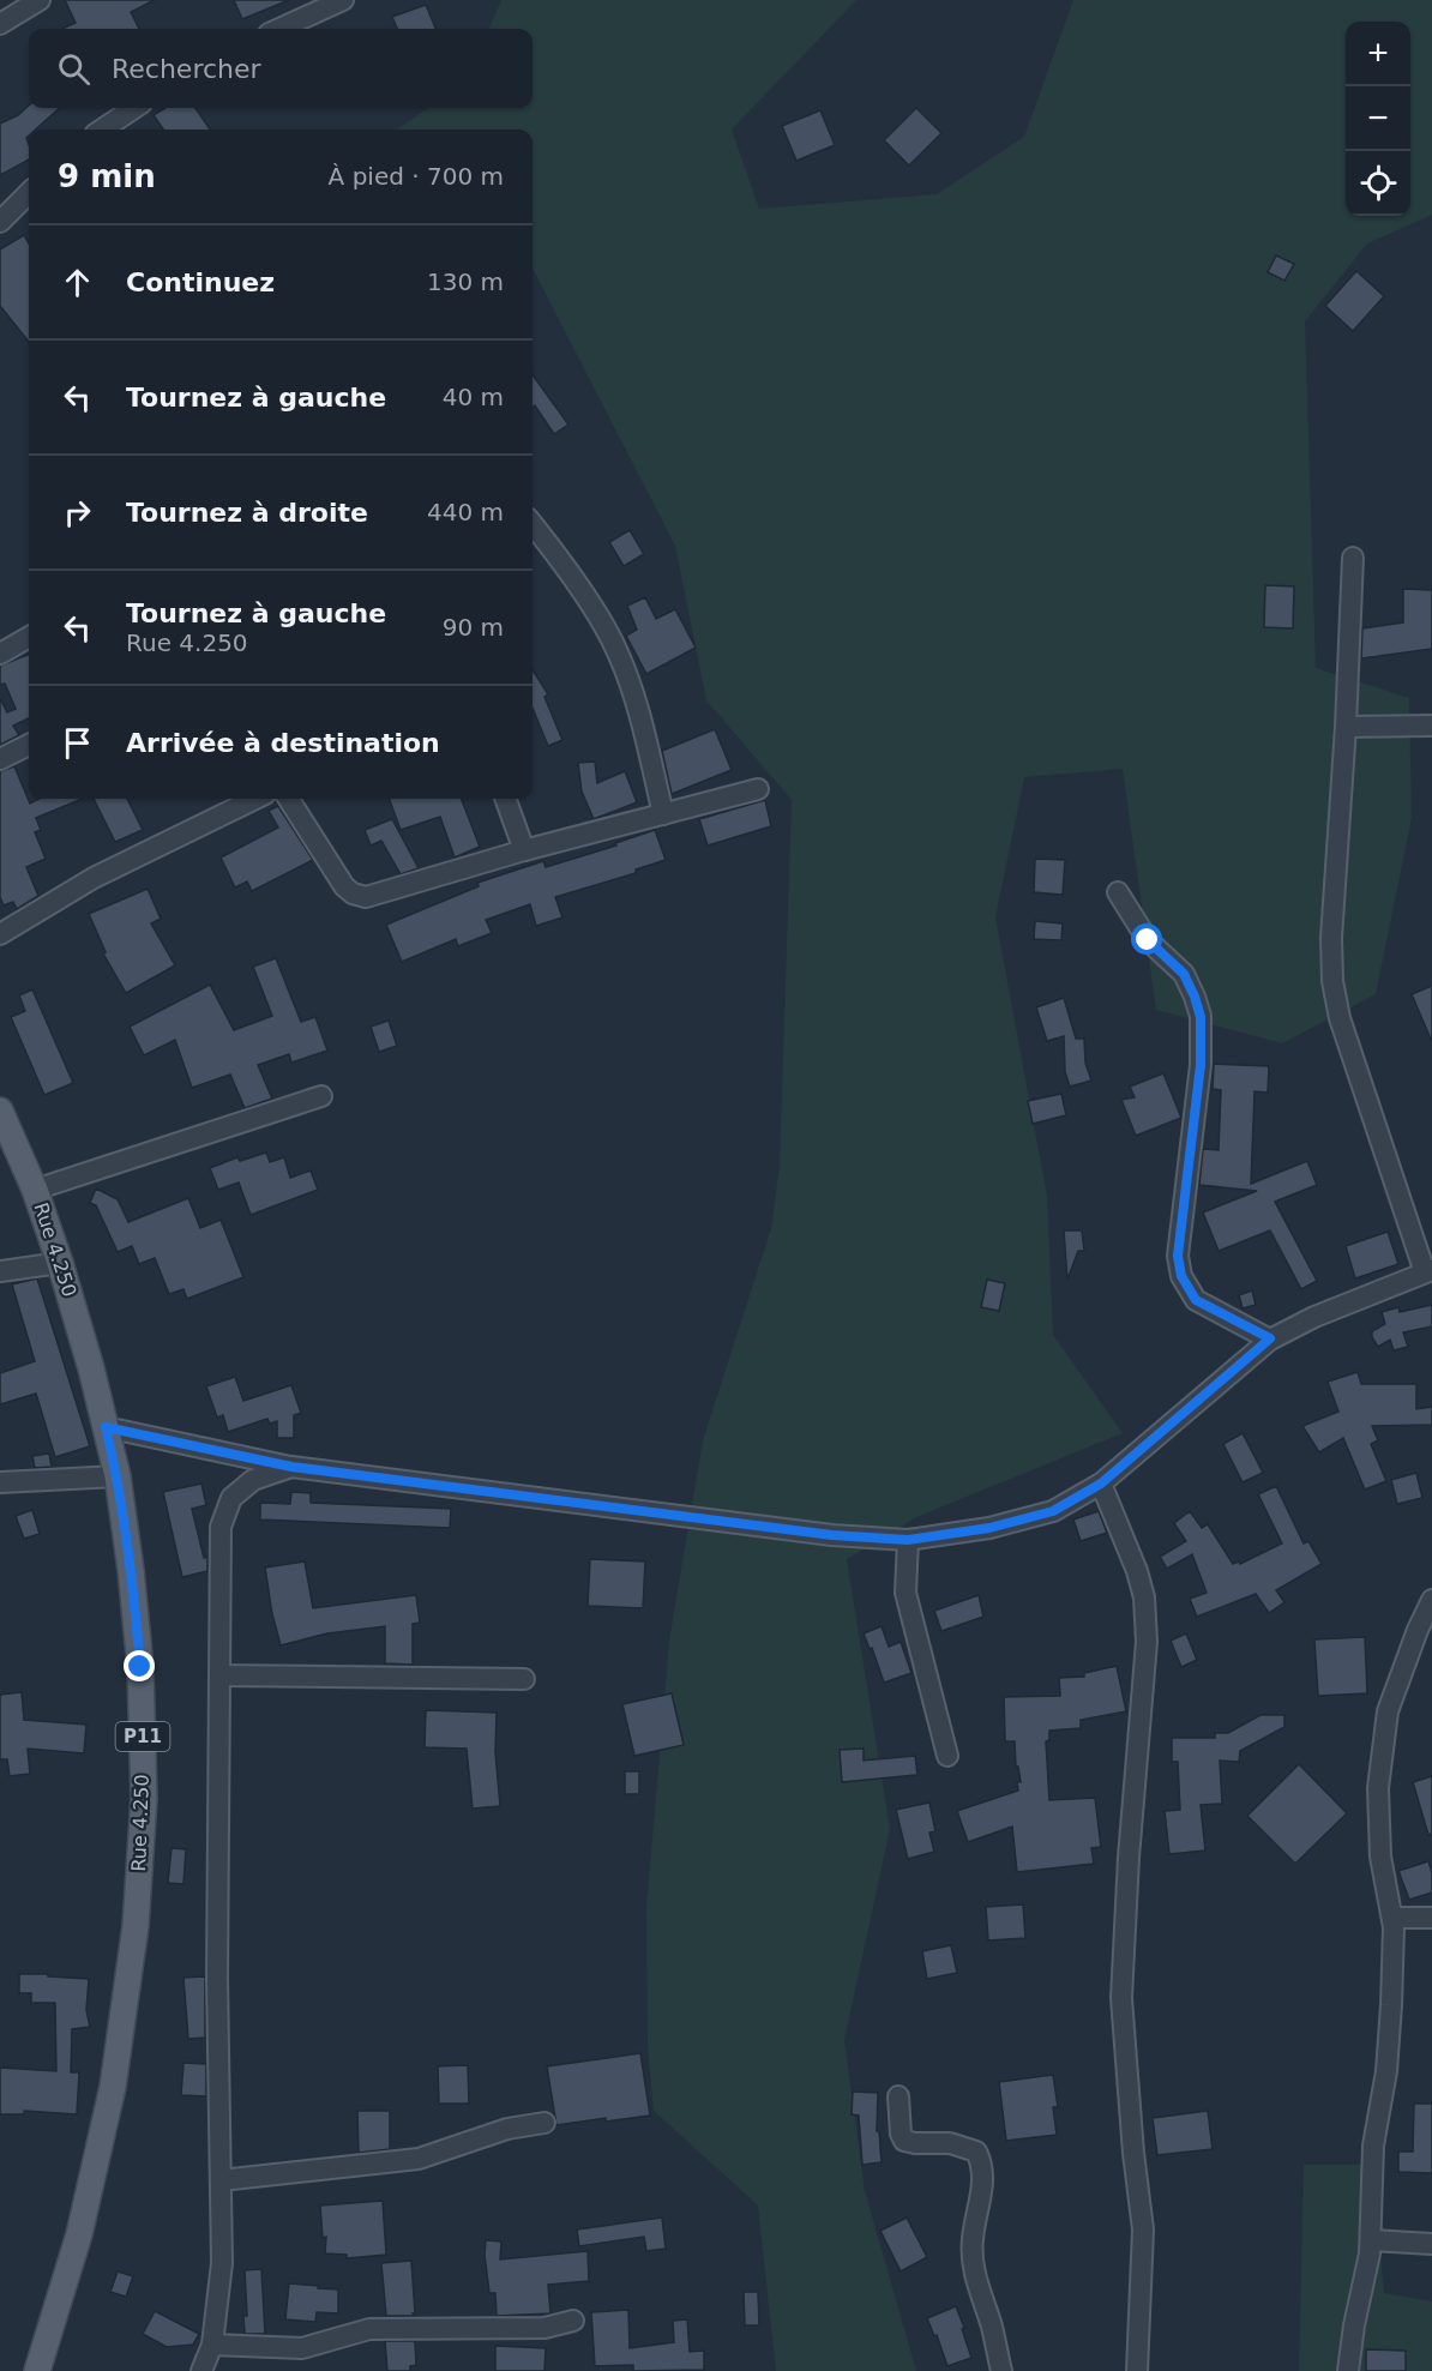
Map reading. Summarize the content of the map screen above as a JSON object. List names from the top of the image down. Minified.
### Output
{"streets":{"main road":["Rue 4.250","P11"]},"page":{"map_buttons":["+","−"],"search":"Rechercher","heading":["9 min","À pied · 700 m"],"list":[["Continuez","130 m"],["Tournez à gauche","40 m"],["Tournez à droite","440 m"],["Tournez à gauche","Rue 4.250","90 m"],"Arrivée à destination"]}}
